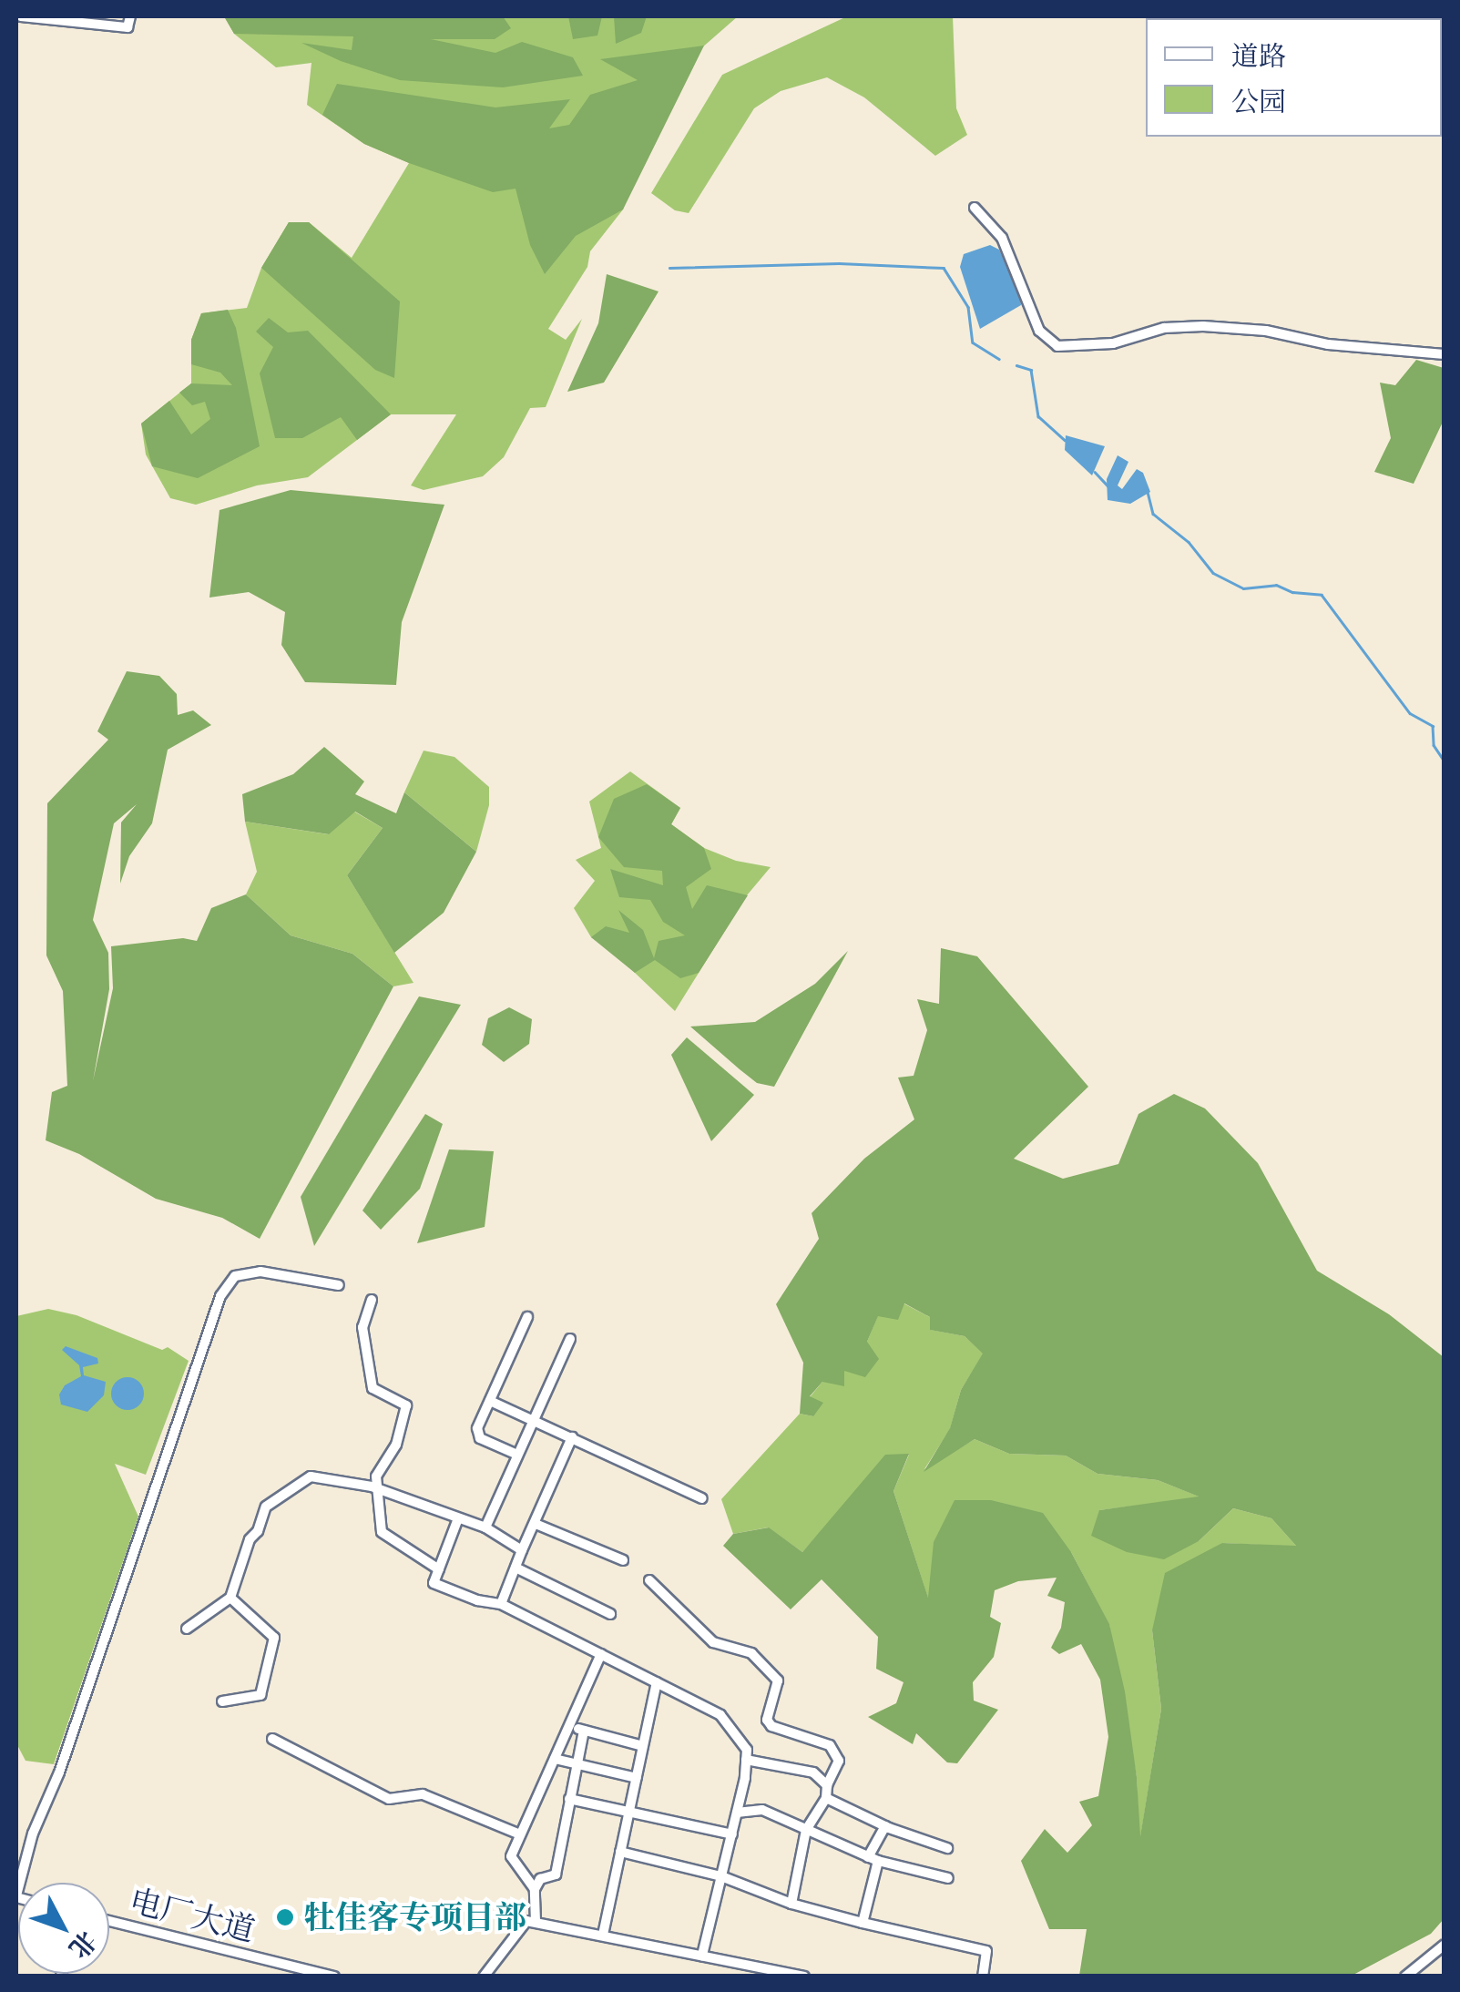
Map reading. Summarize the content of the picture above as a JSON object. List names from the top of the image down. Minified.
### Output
{"streets":{"street":["电厂大道"]},"places":["牡佳客专项目部"],"legend":["道路","公园"],"north":"bottom right"}
